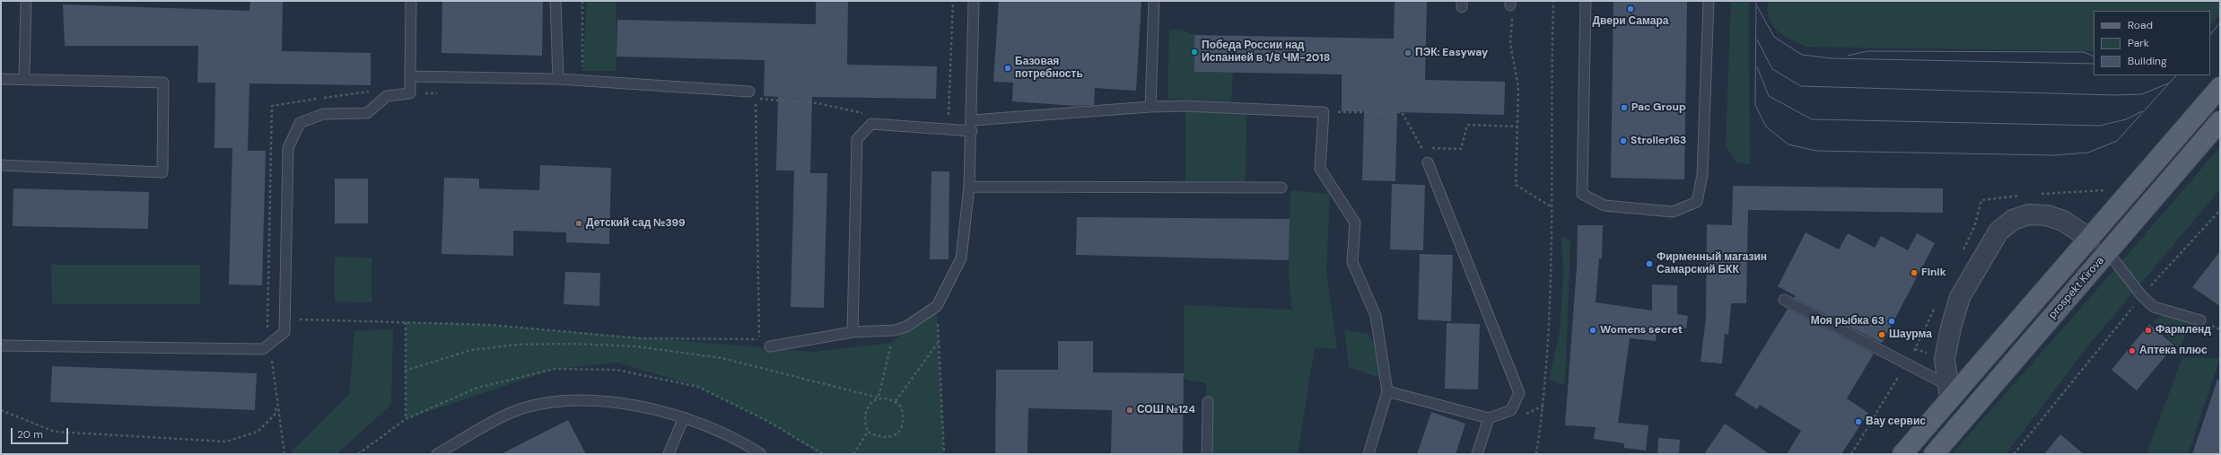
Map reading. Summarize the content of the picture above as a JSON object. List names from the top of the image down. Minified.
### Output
{"streets":{"main road":["prospekt Kirova"]},"places":["Двери Самара","Победа России над Испанией в 1/8 ЧМ-2018","ПЭК: Easyway","Базовая потребность","Pac Group","Stroller163","Детский сад №399","Фирменный магазин Самарский БКК","Finik","Моя рыбка 63","Womens secret","Фармленд","Шаурма","Аптека плюс","СОШ №124","Вау сервис"],"legend":["Road","Park","Building"],"scale_bar":"20 m"}
